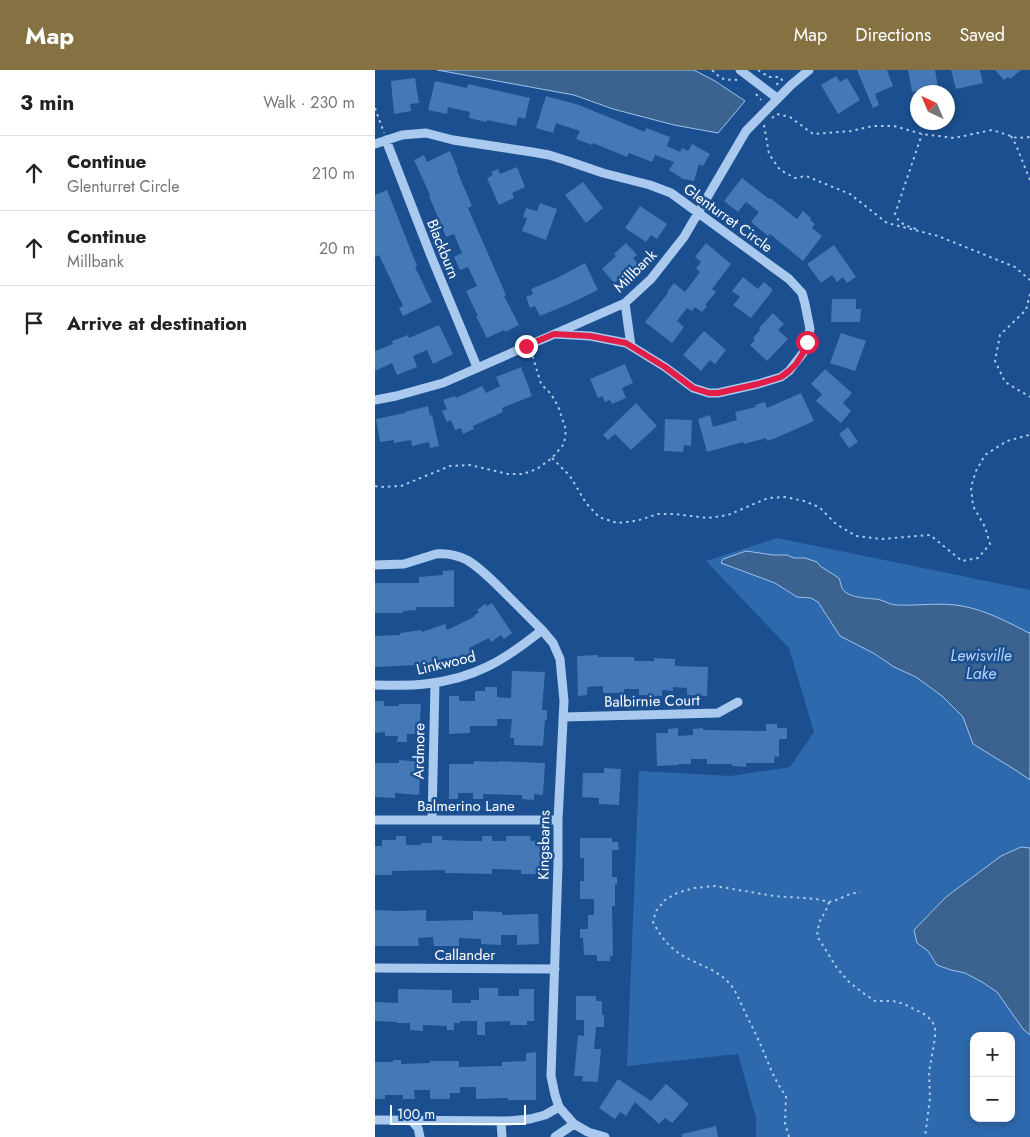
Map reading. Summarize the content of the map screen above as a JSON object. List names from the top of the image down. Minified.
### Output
{"streets":{"street":["Glenturret Circle","Blackburn","Millbank","Linkwood","Balbirnie Court","Ardmore","Balmerino Lane","Kingsbarns","Callander"]},"crossings":[["Glenturret Circle","Blackburn"],["Glenturret Circle","Millbank"],["Blackburn","Millbank"],["Linkwood","Ardmore"],["Linkwood","Kingsbarns"],["Balbirnie Court","Kingsbarns"],["Ardmore","Balmerino Lane"],["Balmerino Lane","Kingsbarns"],["Kingsbarns","Callander"]],"water":["Lewisville Lake"],"scale_bar":"100 m","north":"top left","page":{"header":"Map","nav":["Map","Directions","Saved"],"heading":["3 min","Walk · 230 m"],"list":[["Continue","Glenturret Circle","210 m"],["Continue","Millbank","20 m"],"Arrive at destination"],"map_buttons":["+","−"],"scale":"100 m"}}
